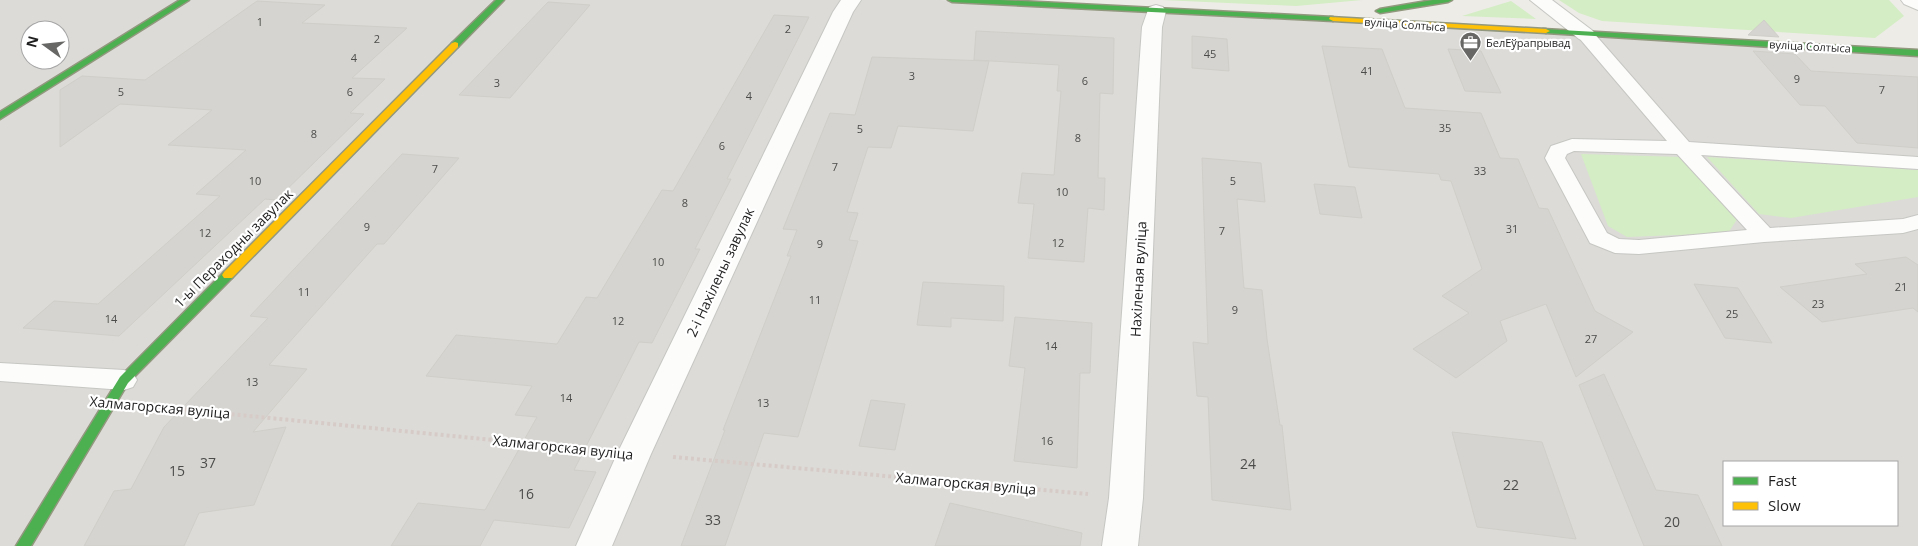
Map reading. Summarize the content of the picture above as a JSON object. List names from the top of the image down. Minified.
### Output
{"streets":{"street":["вуліца Солтыса","1-ы Пераходны завулак","2-і Нахілены завулак","Нахіленая вуліца"],"path":["Халмагорская вуліца"]},"crossings":[["вуліца Солтыса","Нахіленая вуліца"],["1-ы Пераходны завулак","Халмагорская вуліца"],["2-і Нахілены завулак","Халмагорская вуліца"],["Нахіленая вуліца","Халмагорская вуліца"]],"places":{"office":["БелЕўрапрывад"]},"house_numbers":["1","2","2","45","4","41","3","9","6","3","7","5","6","4","35","5","8","8","6","7","7","33","10","5","10","8","9","31","7","12","12","9","10","21","11","11","23","9","25","14","12","27","14","13","14","13","16","37","24","15","22","16","33","20"],"legend":["Fast","Slow"],"north":"left"}
